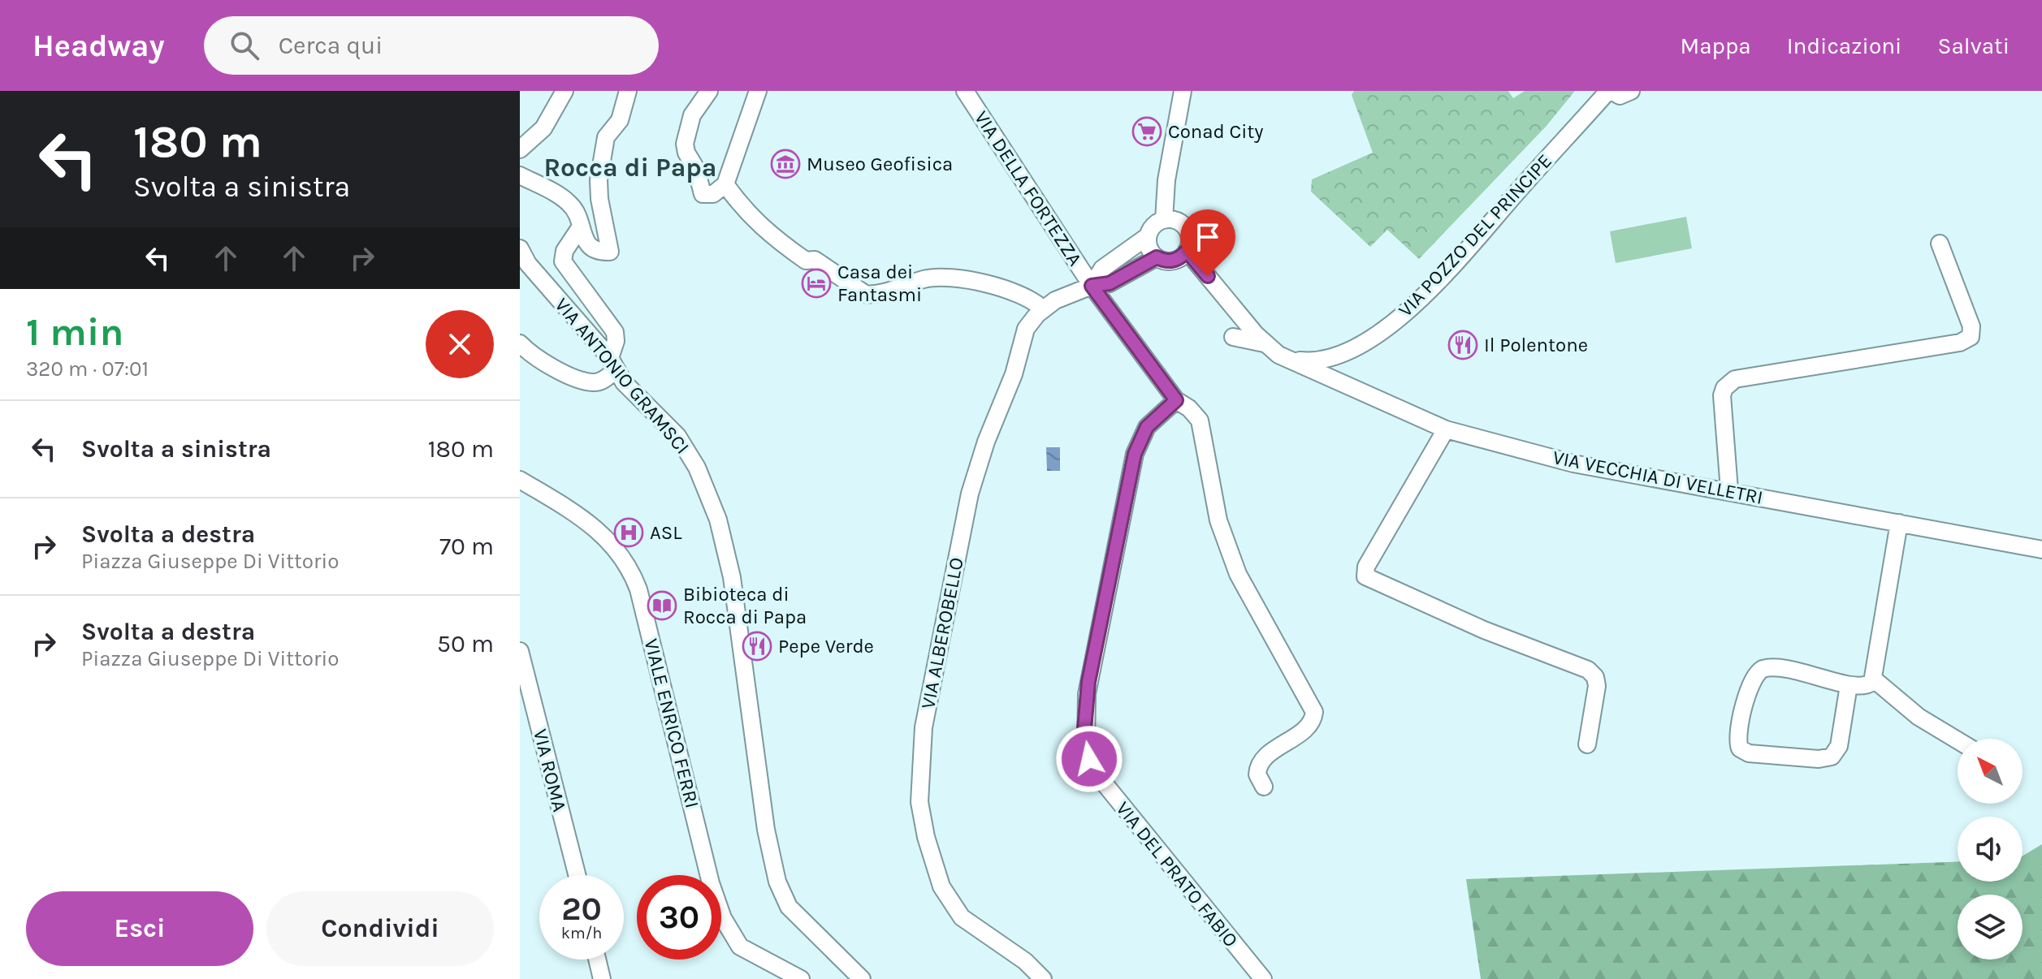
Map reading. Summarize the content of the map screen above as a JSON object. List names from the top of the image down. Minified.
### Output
{"streets":{"street":["VIA DELLA FORTEZZA","VIA POZZO DEL PRINCIPE","VIA ANTONIO GRAMSCI","VIA VECCHIA DI VELLETRI","VIA ALBEROBELLO","VIALE ENRICO FERRI","VIA ROMA","VIA DEL PRATO FABIO"]},"crossings":[["VIA DELLA FORTEZZA","VIA DEL PRATO FABIO"],["VIA POZZO DEL PRINCIPE","VIA VECCHIA DI VELLETRI"]],"districts":["Rocca di Papa"],"places":{"supermarket":["Conad City"],"museum":["Museo Geofisica"],"hotel":["Casa dei Fantasmi"],"restaurant":["Il Polentone","Pepe Verde"],"hospital":["ASL"],"library":["Bibioteca di Rocca di Papa"]},"north":"top left","page":{"header":"Headway","search":"Cerca qui","nav":["Mappa","Indicazioni","Salvati"],"turn":["180 m","Svolta a sinistra"],"heading":["1 min","320 m · 07:01"],"list":[{"name":"Svolta a sinistra","value":"180 m"},{"name":"Svolta a destra","note":"Piazza Giuseppe Di Vittorio","value":"70 m"},{"name":"Svolta a destra","note":"Piazza Giuseppe Di Vittorio","value":"50 m"}],"speed":"20 km/h","limit":"30","buttons":["Esci","Condividi"]}}
